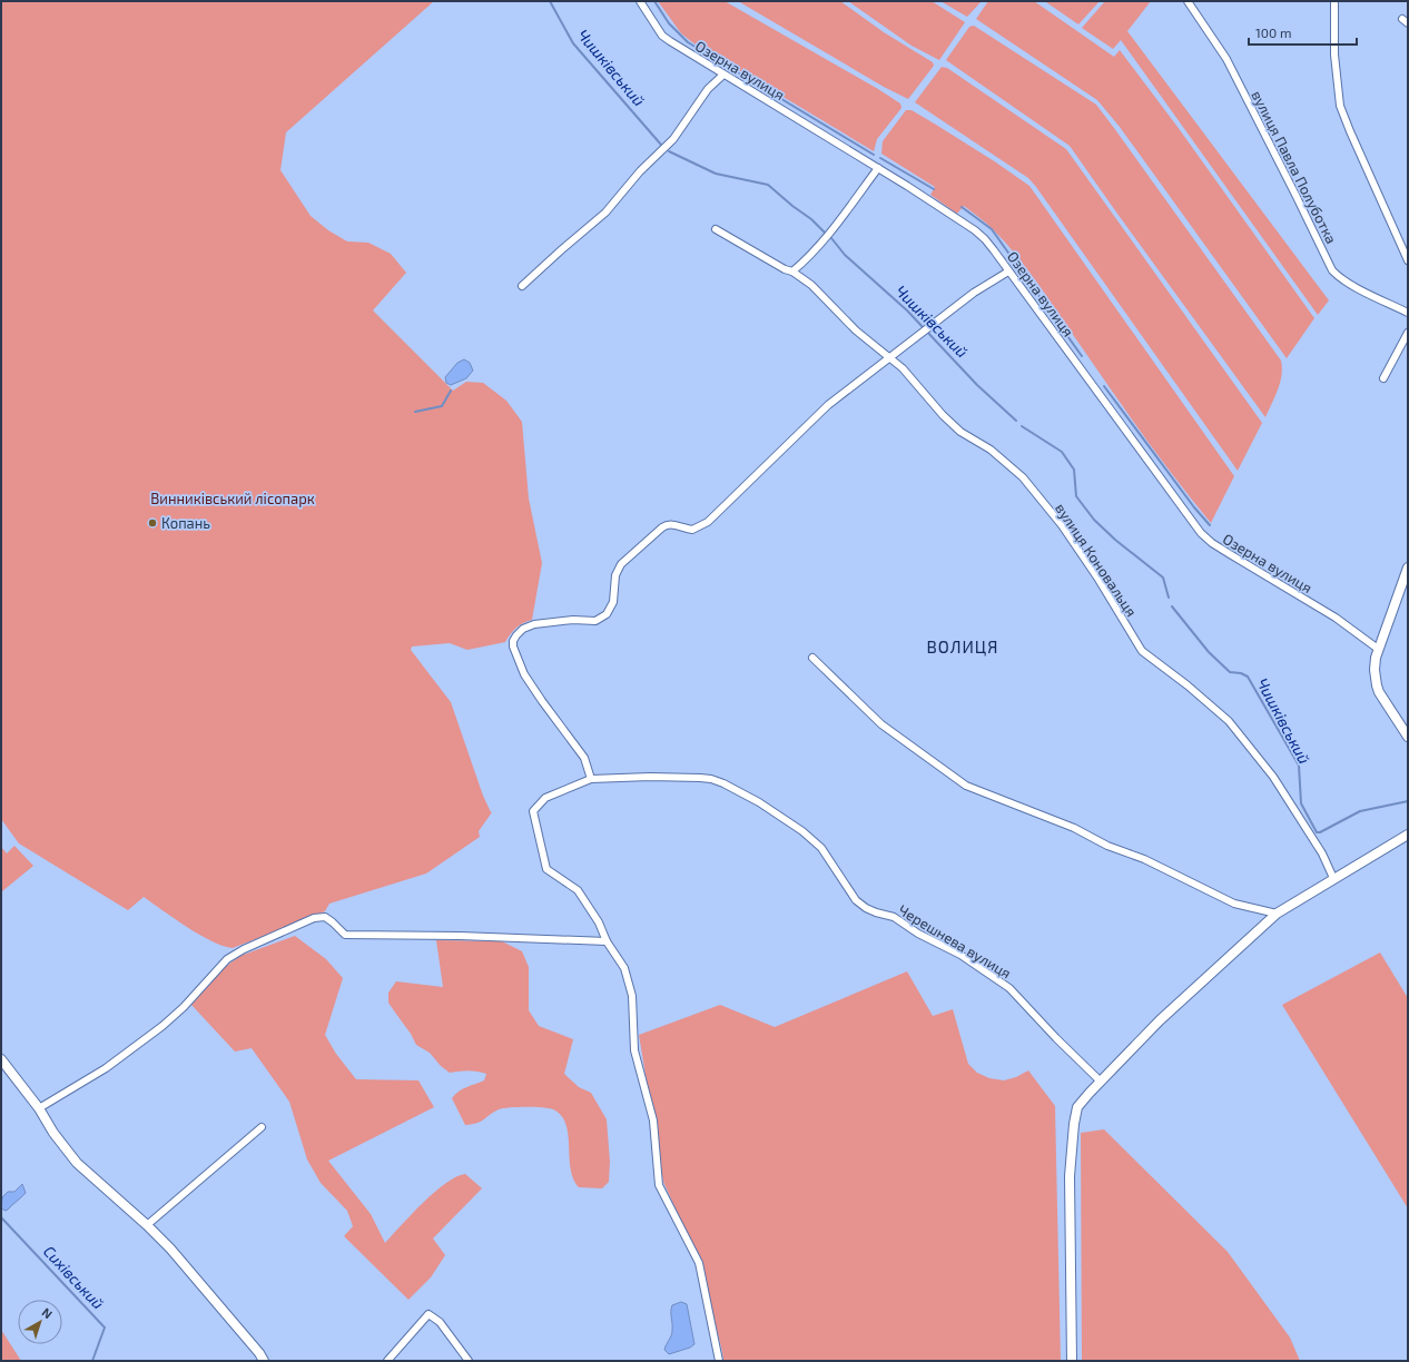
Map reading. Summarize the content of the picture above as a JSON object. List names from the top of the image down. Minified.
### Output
{"streets":{"street":["Озерна вулиця","вулиця Павла Полуботка","вулиця Коновальця","Черешнева вулиця"]},"districts":["ВОЛИЦЯ"],"water":["Чишківський","Сихівський"],"parks":["Винниківський лісопарк"],"places":["Копань"],"scale_bar":"100 m","north":"top right"}
